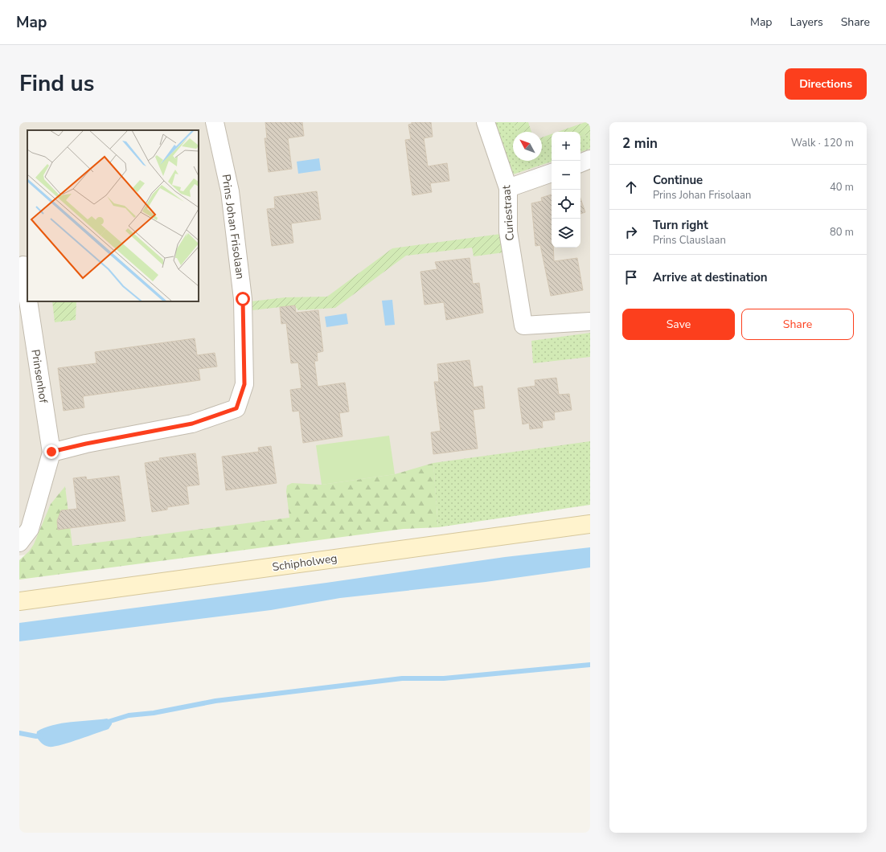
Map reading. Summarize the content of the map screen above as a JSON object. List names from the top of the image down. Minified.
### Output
{"streets":{"main road":["Schipholweg"],"street":["Curiestraat","Prins Johan Frisolaan","Prinsenhof"]},"crossings":[["Prins Johan Frisolaan","Prinsenhof"]],"north":"top left","page":{"header":"Map","nav":["Map","Layers","Share"],"title":"Find us","buttons":["Directions",["Save","Share"]],"heading":["2 min","Walk · 120 m"],"map_buttons":["+","−"],"list":[["Continue","Prins Johan Frisolaan","40 m"],["Turn right","Prins Clauslaan","80 m"],"Arrive at destination"]}}
